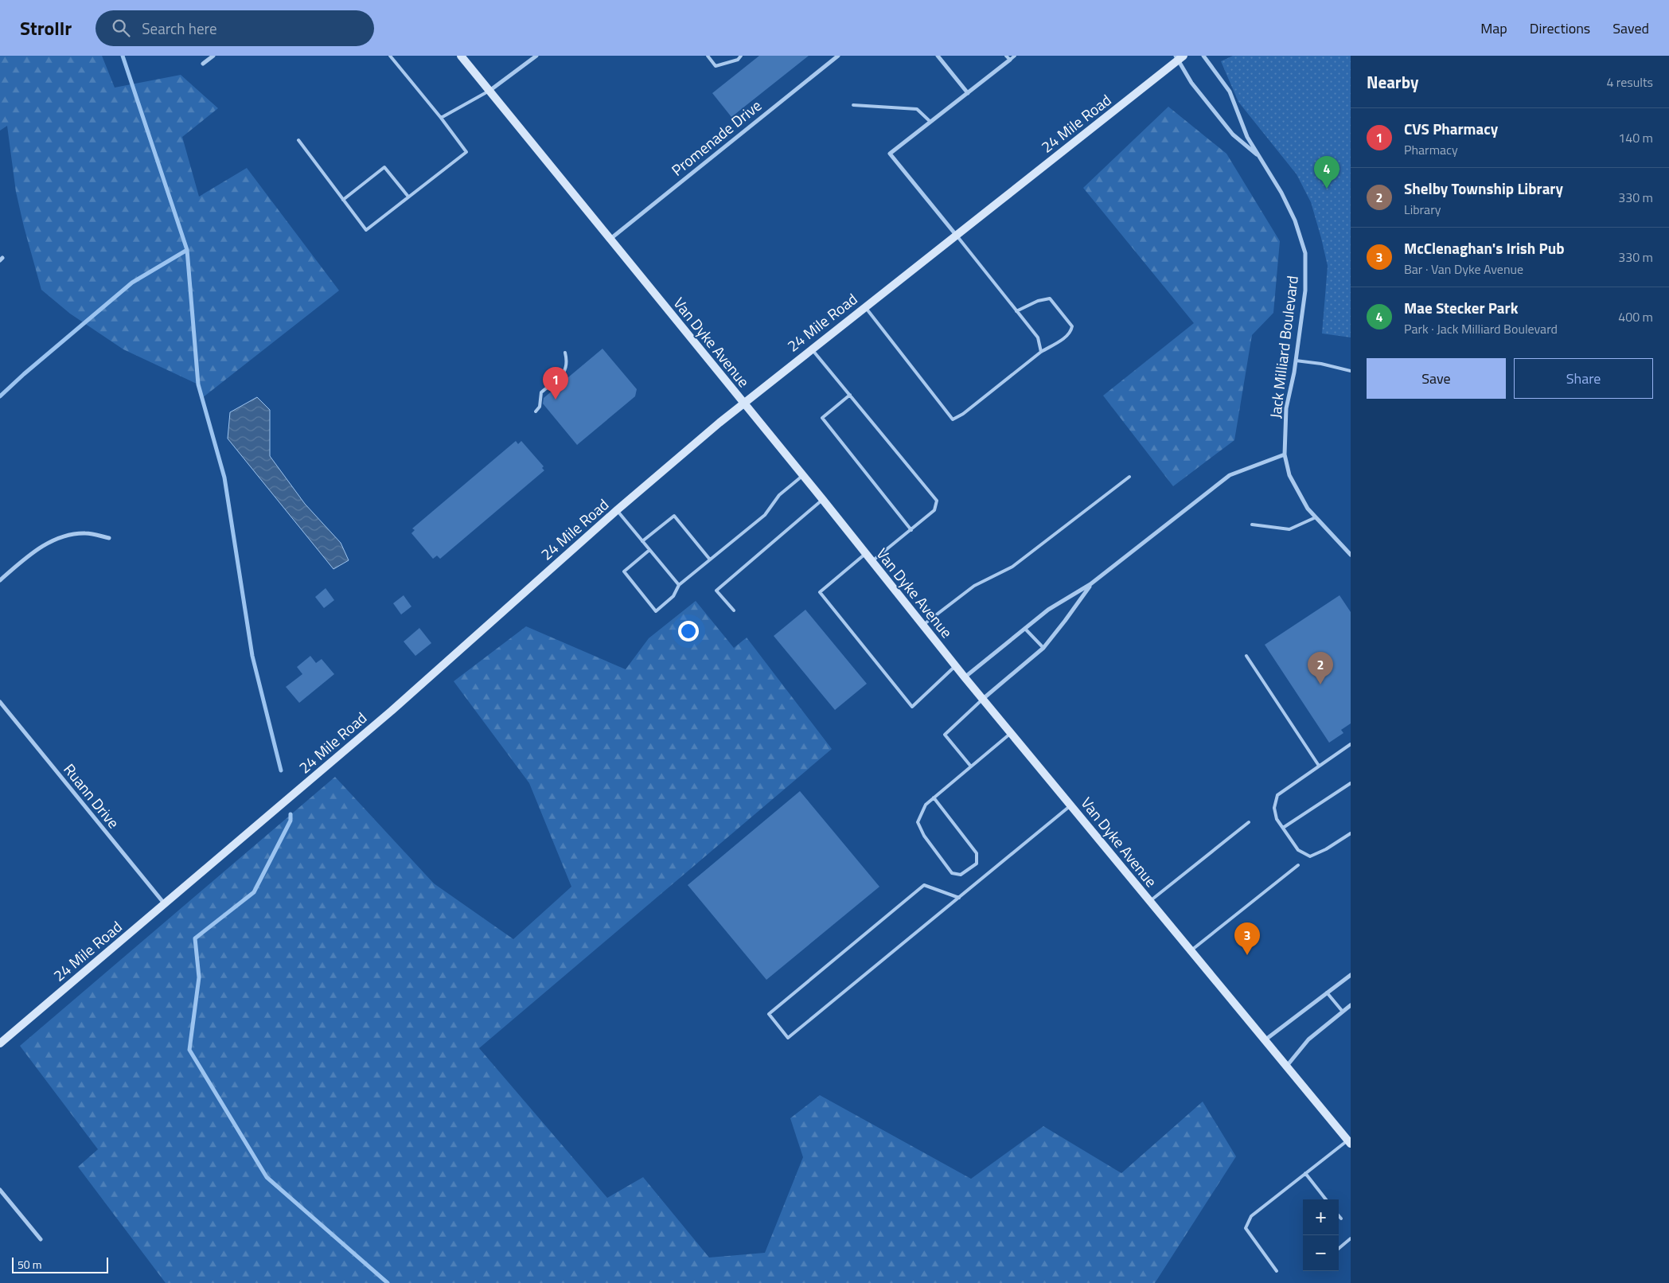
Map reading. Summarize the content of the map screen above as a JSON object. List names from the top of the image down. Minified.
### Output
{"streets":{"street":["24 Mile Road","Promenade Drive","Van Dyke Avenue","Jack Milliard Boulevard","Ruann Drive"]},"crossings":[["24 Mile Road","Van Dyke Avenue"],["24 Mile Road","Jack Milliard Boulevard"],["24 Mile Road","Ruann Drive"],["Promenade Drive","Van Dyke Avenue"]],"scale_bar":"50 m","page":{"header":"Strollr","search":"Search here","nav":["Map","Directions","Saved"],"heading":["Nearby","4 results"],"list":[{"mark":"1","name":"CVS Pharmacy","note":"Pharmacy","value":"140 m"},{"mark":"2","name":"Shelby Township Library","note":"Library","value":"330 m"},{"mark":"3","name":"McClenaghan's Irish Pub","note":"Bar · Van Dyke Avenue","value":"330 m"},{"mark":"4","name":"Mae Stecker Park","note":"Park · Jack Milliard Boulevard","value":"400 m"}],"pins":["4","1","2","3"],"buttons":["Save","Share"],"map_buttons":["+","−"],"scale":"50 m"}}
